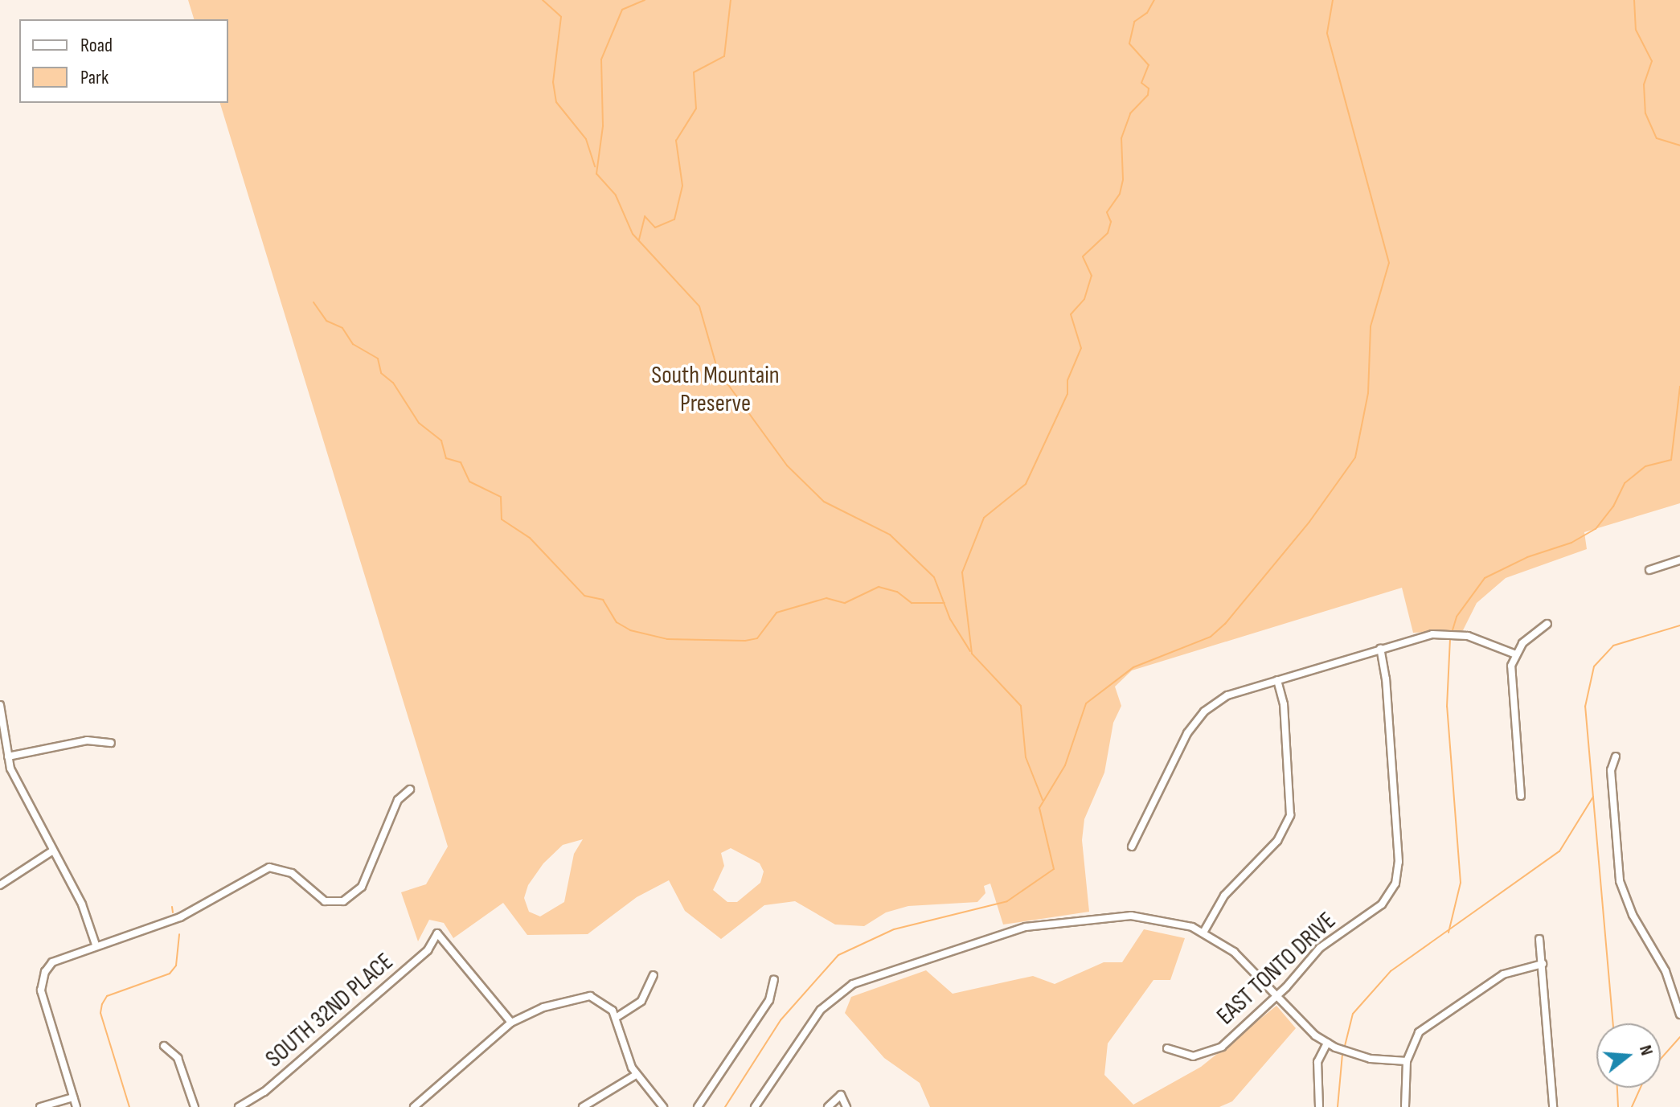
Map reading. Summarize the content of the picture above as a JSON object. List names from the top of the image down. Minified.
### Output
{"streets":{"street":["EAST TONTO DRIVE","SOUTH 32ND PLACE"]},"parks":["South Mountain Preserve"],"legend":["Road","Park"],"north":"right"}
